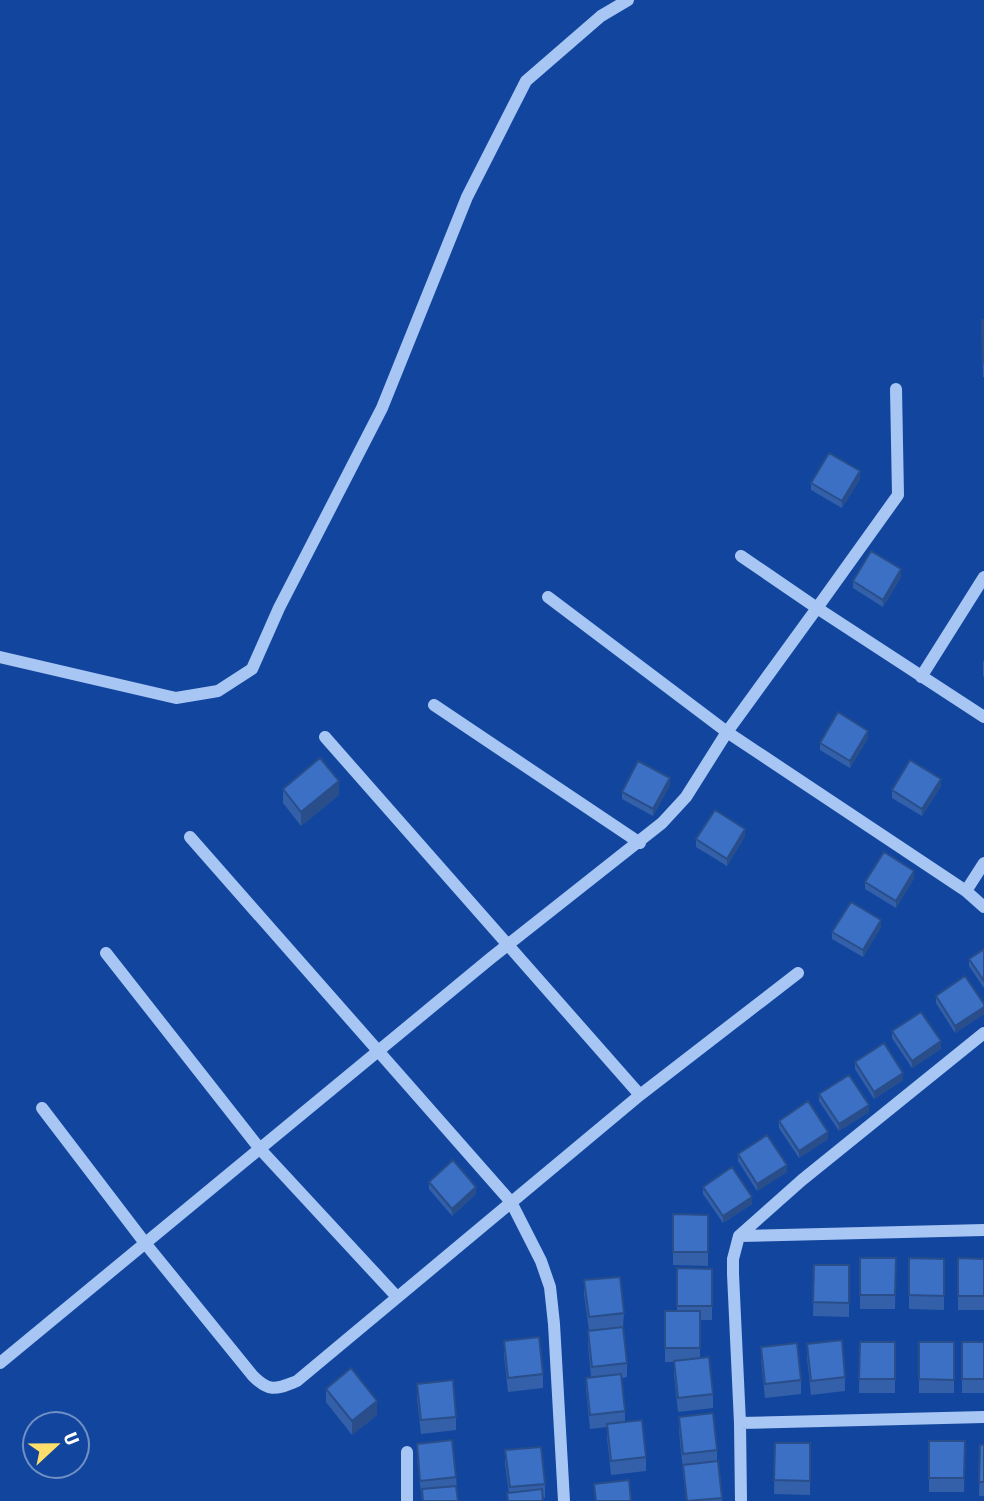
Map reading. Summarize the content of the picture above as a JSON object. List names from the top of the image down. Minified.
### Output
{"north":"right"}
